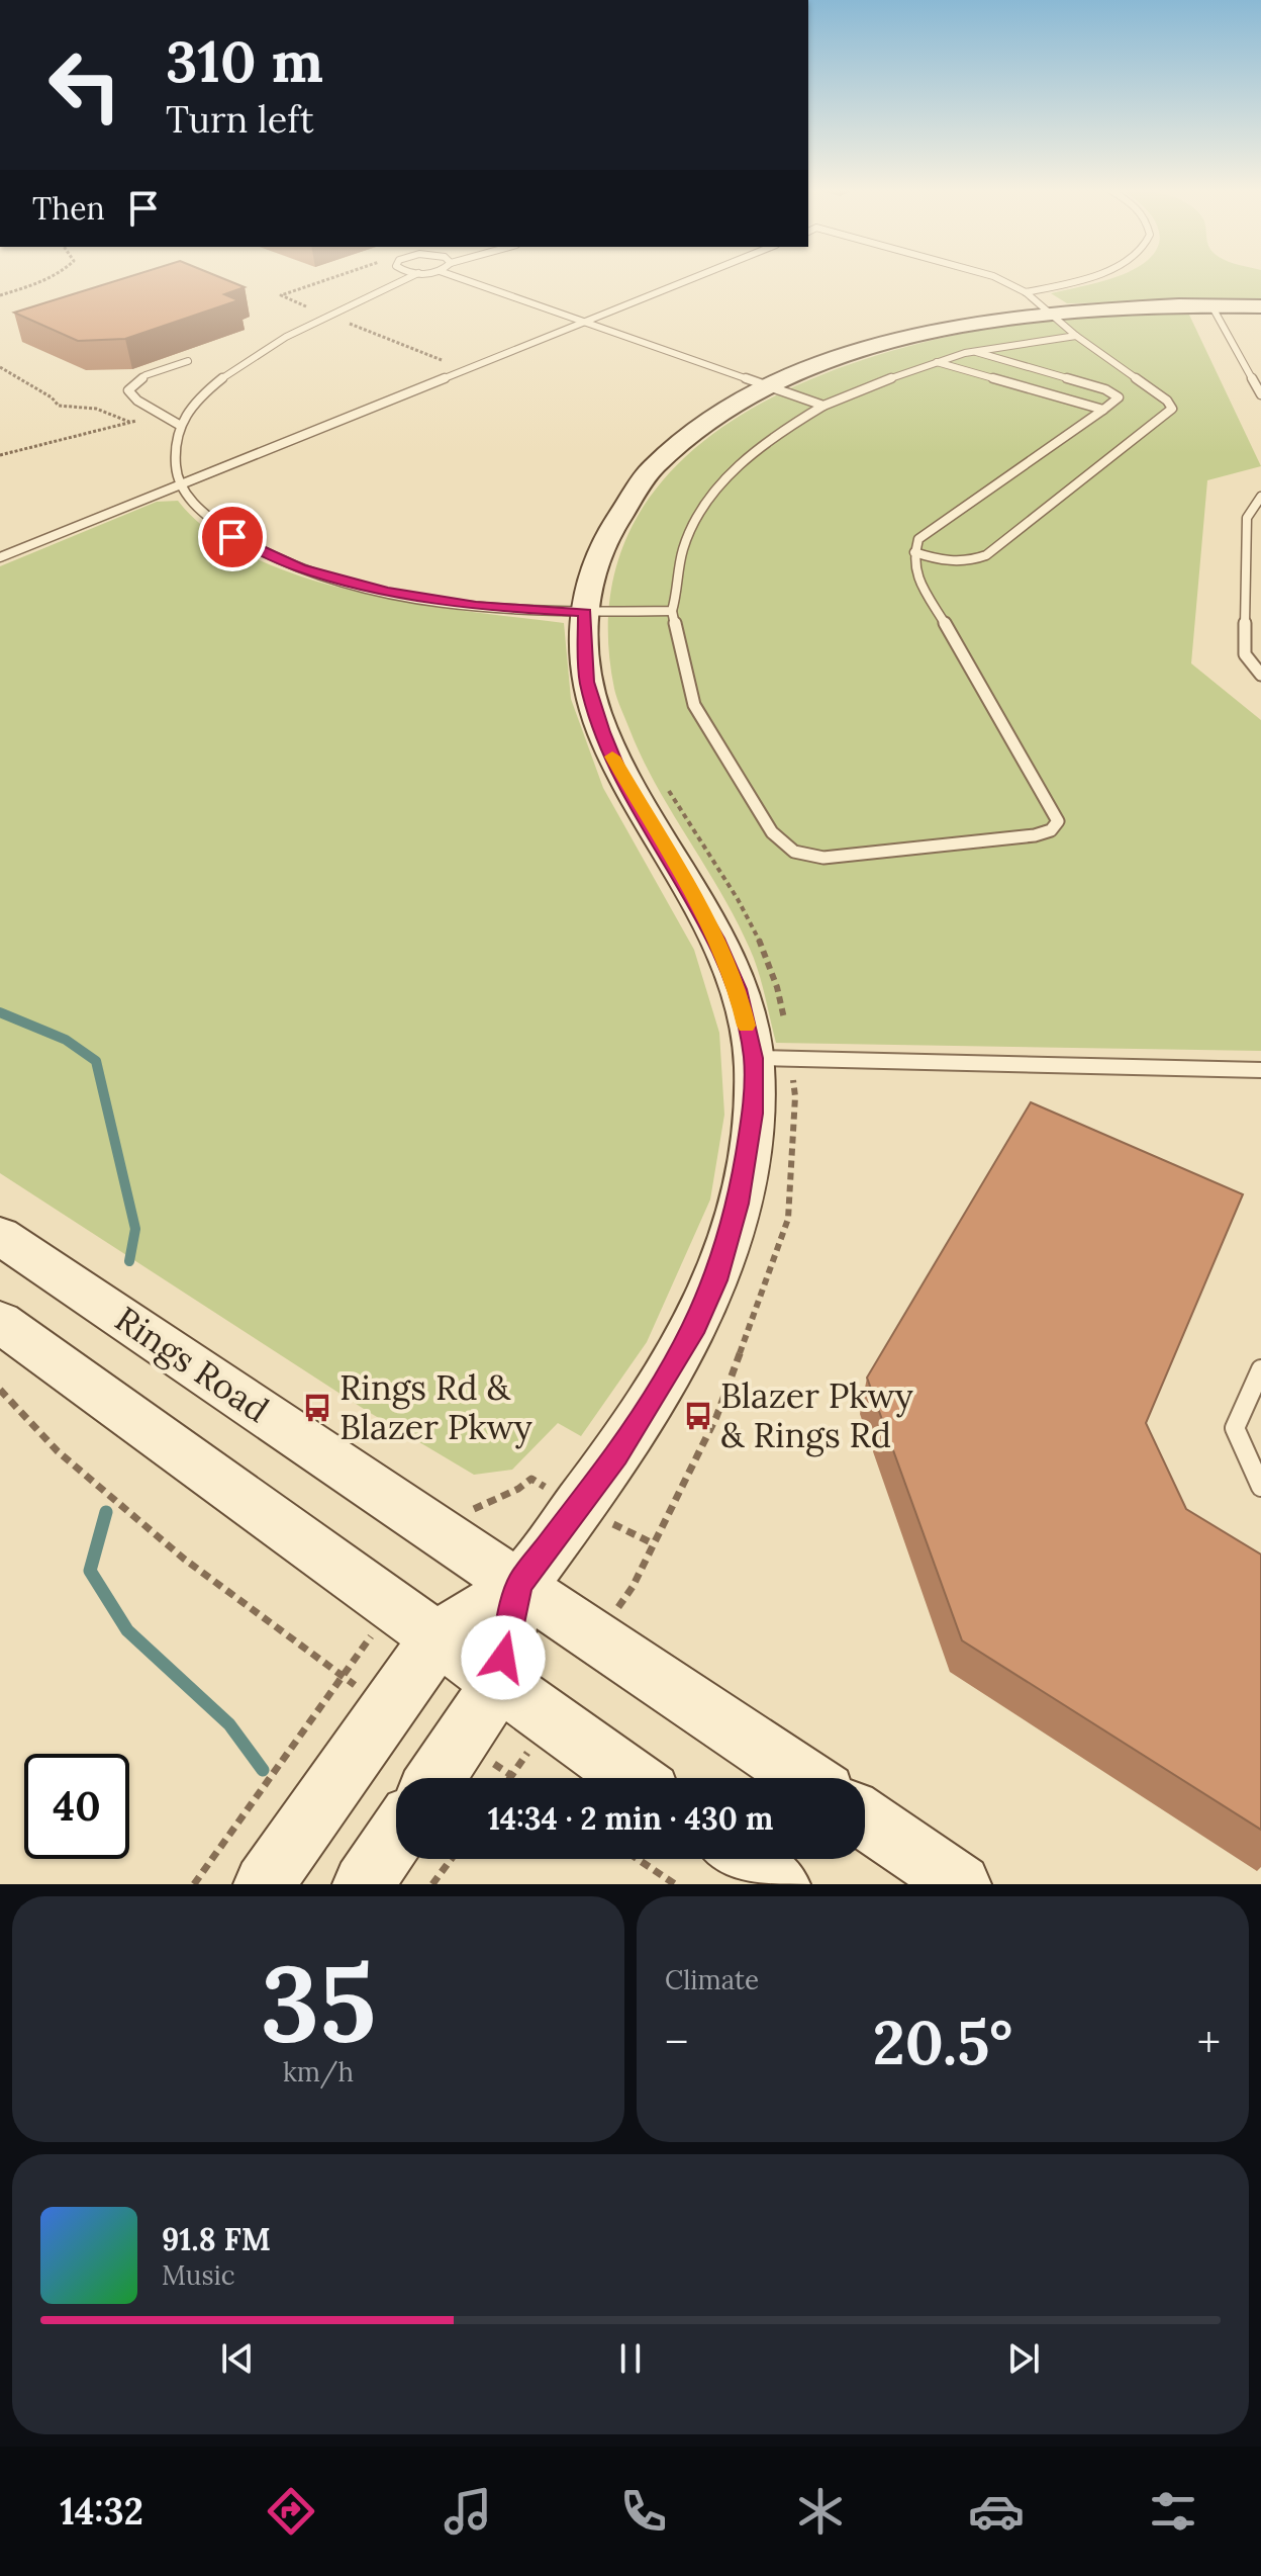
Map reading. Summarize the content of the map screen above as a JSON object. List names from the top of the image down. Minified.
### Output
{"streets":{"street":["Rings Road"]},"places":{"bus stop":["Rings Rd & Blazer Pkwy","Blazer Pkwy & Rings Rd"]},"page":{"turn":["310 m","Turn left"],"then":"Then","limit":"40","trip":"14:34 · 2 min · 430 m","tile":[["35","km/h"],"Climate"],"heat":["−","20.5°","+"],"song":["91.8 FM","Music"],"tabs":"14:32"}}
